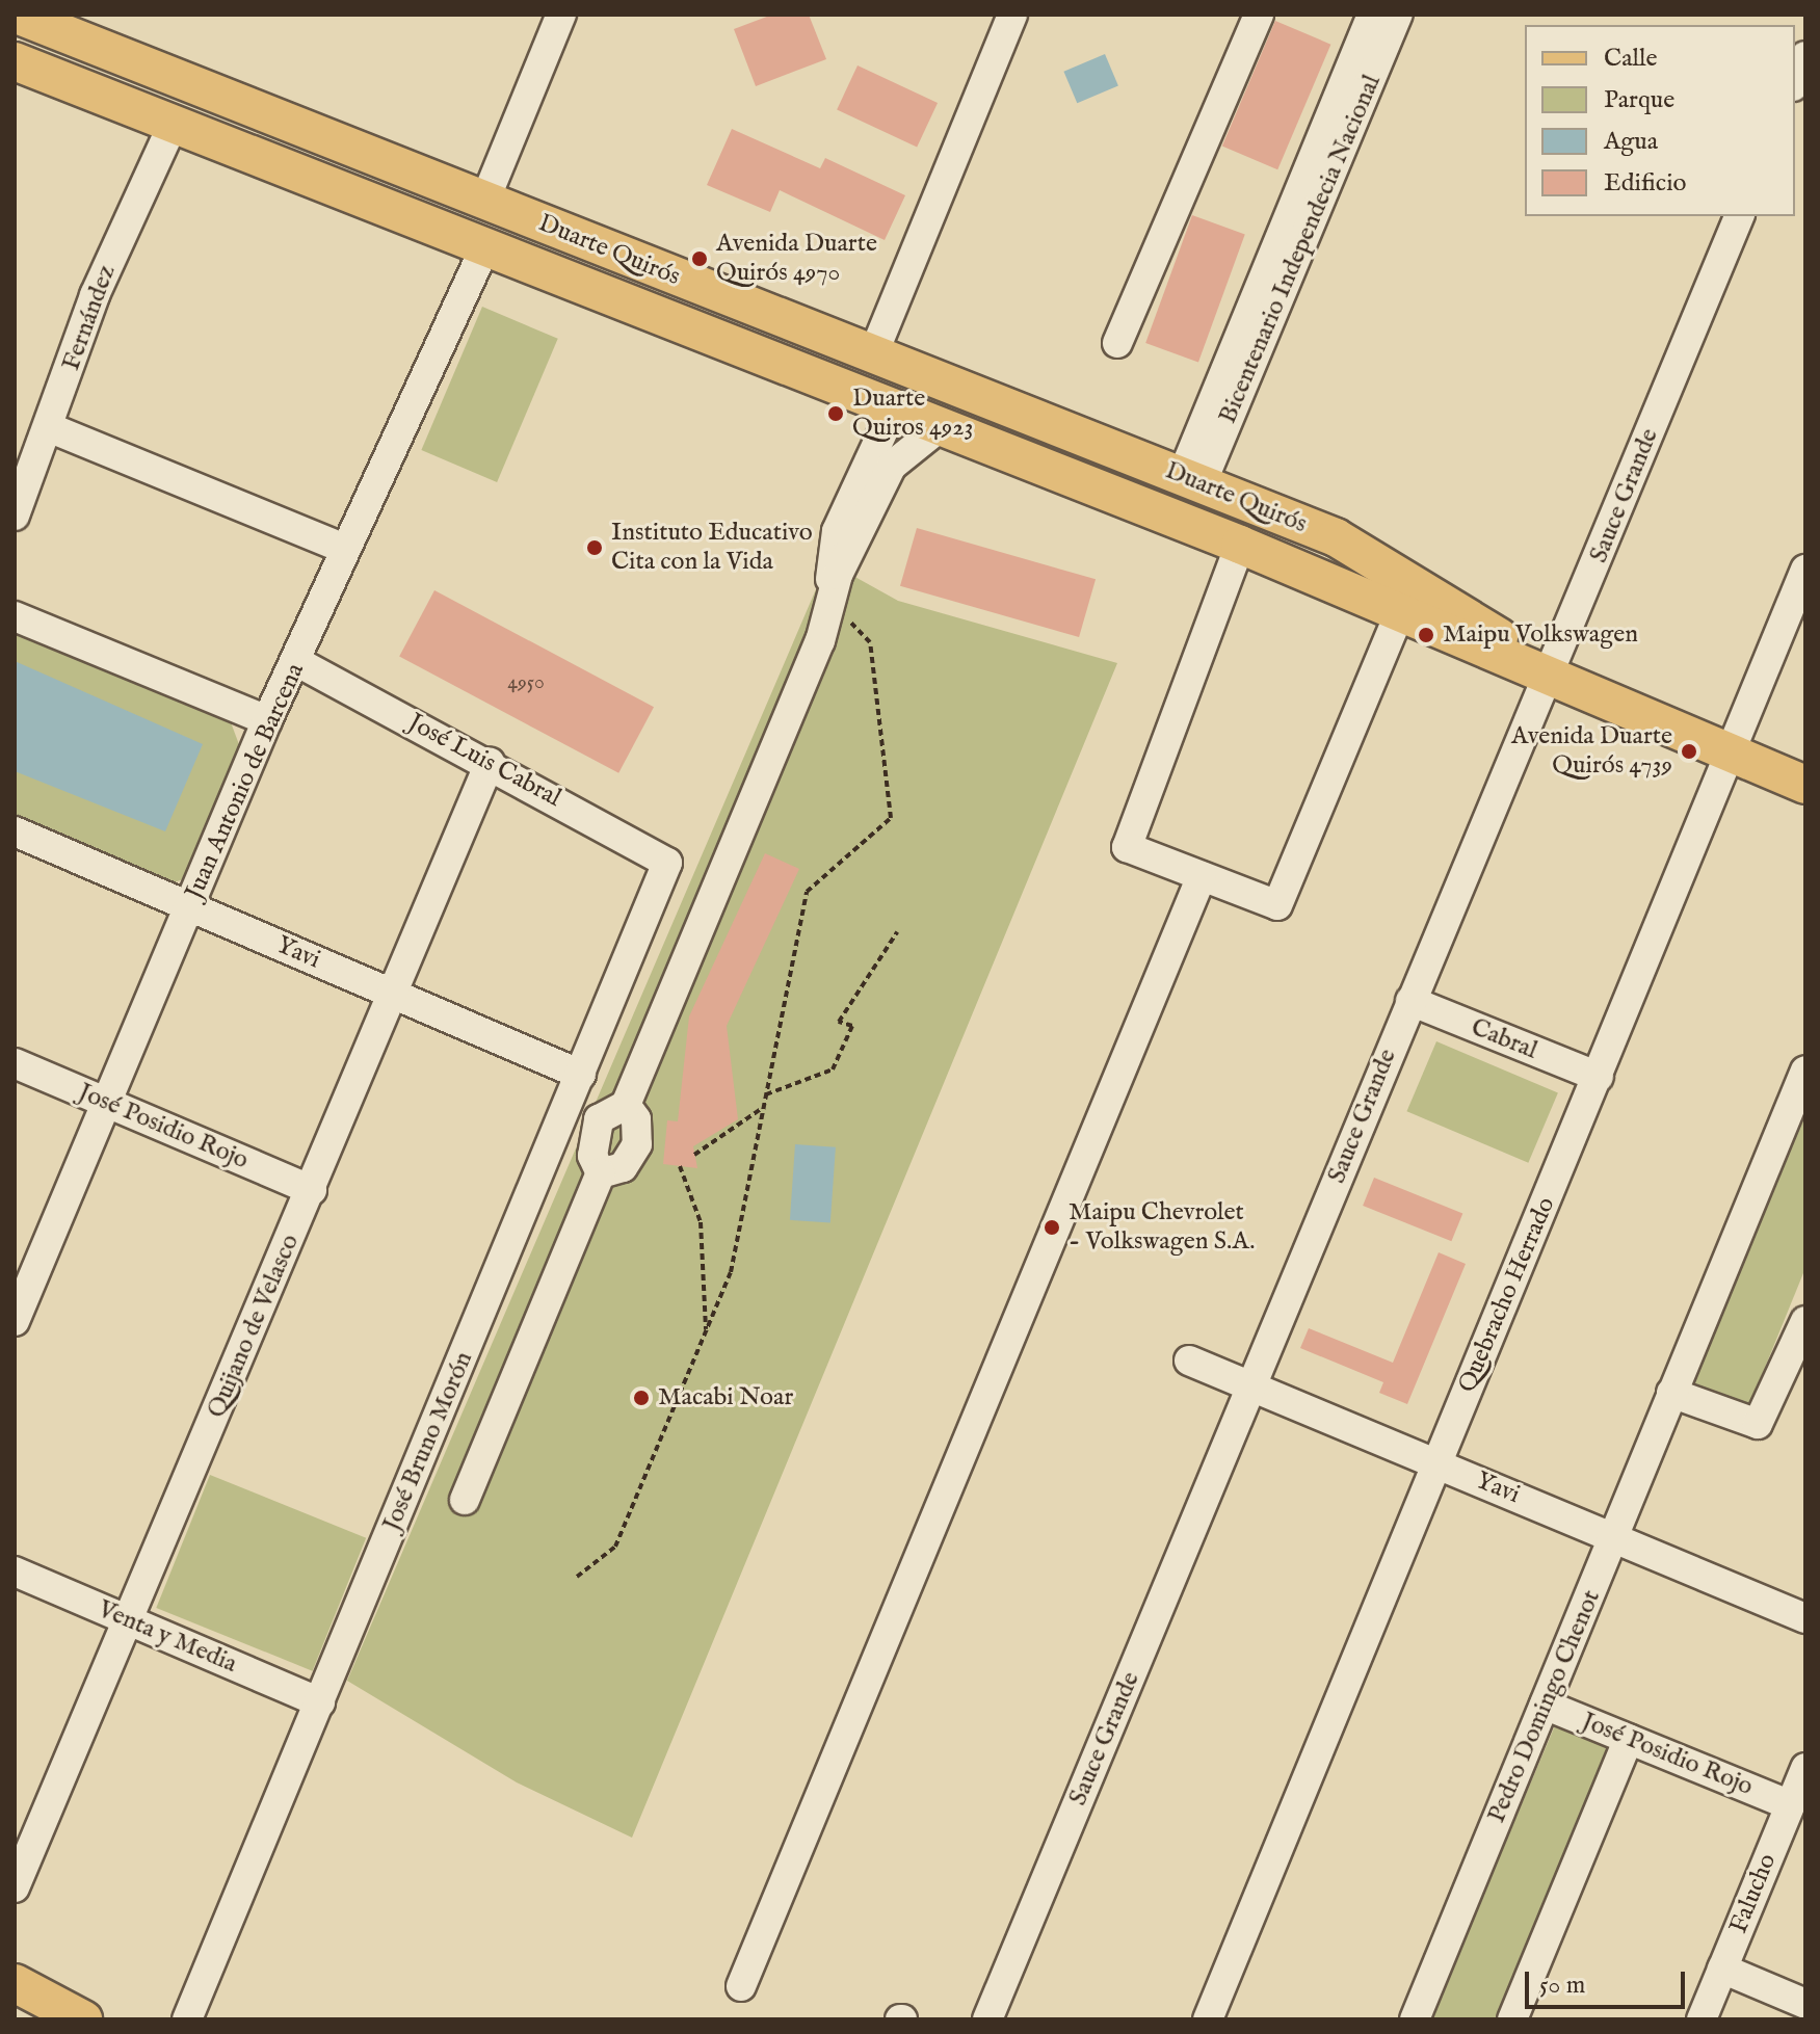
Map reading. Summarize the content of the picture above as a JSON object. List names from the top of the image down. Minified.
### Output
{"streets":{"main road":["Duarte Quirós"],"street":["Bicentenario Independecia Nacional","Fernández","Sauce Grande","José Luis Cabral","Juan Antonio de Barcena","Yavi","Cabral","José Posidio Rojo","Quebracho Herrado","Quijano de Velasco","José Bruno Morón","Venta y Media","Pedro Domingo Chenot","Falucho"]},"crossings":[["Bicentenario Independecia Nacional","Duarte Quirós"],["Duarte Quirós","Fernández"],["Duarte Quirós","Sauce Grande"],["Duarte Quirós","Juan Antonio de Barcena"],["Duarte Quirós","Quebracho Herrado"],["Sauce Grande","Yavi"],["Sauce Grande","Cabral"],["José Luis Cabral","Juan Antonio de Barcena"],["José Luis Cabral","Quijano de Velasco"],["José Luis Cabral","José Bruno Morón"],["Juan Antonio de Barcena","Yavi"],["Juan Antonio de Barcena","José Posidio Rojo"],["Yavi","Quebracho Herrado"],["Yavi","Quijano de Velasco"],["Yavi","José Bruno Morón"],["Yavi","Pedro Domingo Chenot"],["Cabral","Quebracho Herrado"],["José Posidio Rojo","Quijano de Velasco"],["José Posidio Rojo","Pedro Domingo Chenot"],["José Posidio Rojo","Falucho"],["Quijano de Velasco","Venta y Media"],["José Bruno Morón","Venta y Media"]],"places":["Avenida Duarte Quirós 4970","Duarte Quiros 4923","Instituto Educativo Cita con la Vida","Maipu Volkswagen","Avenida Duarte Quirós 4739","Maipu Chevrolet - Volkswagen S.A.","Macabi Noar"],"house_numbers":["4950"],"legend":["Calle","Parque","Agua","Edificio"],"scale_bar":"50 m"}
